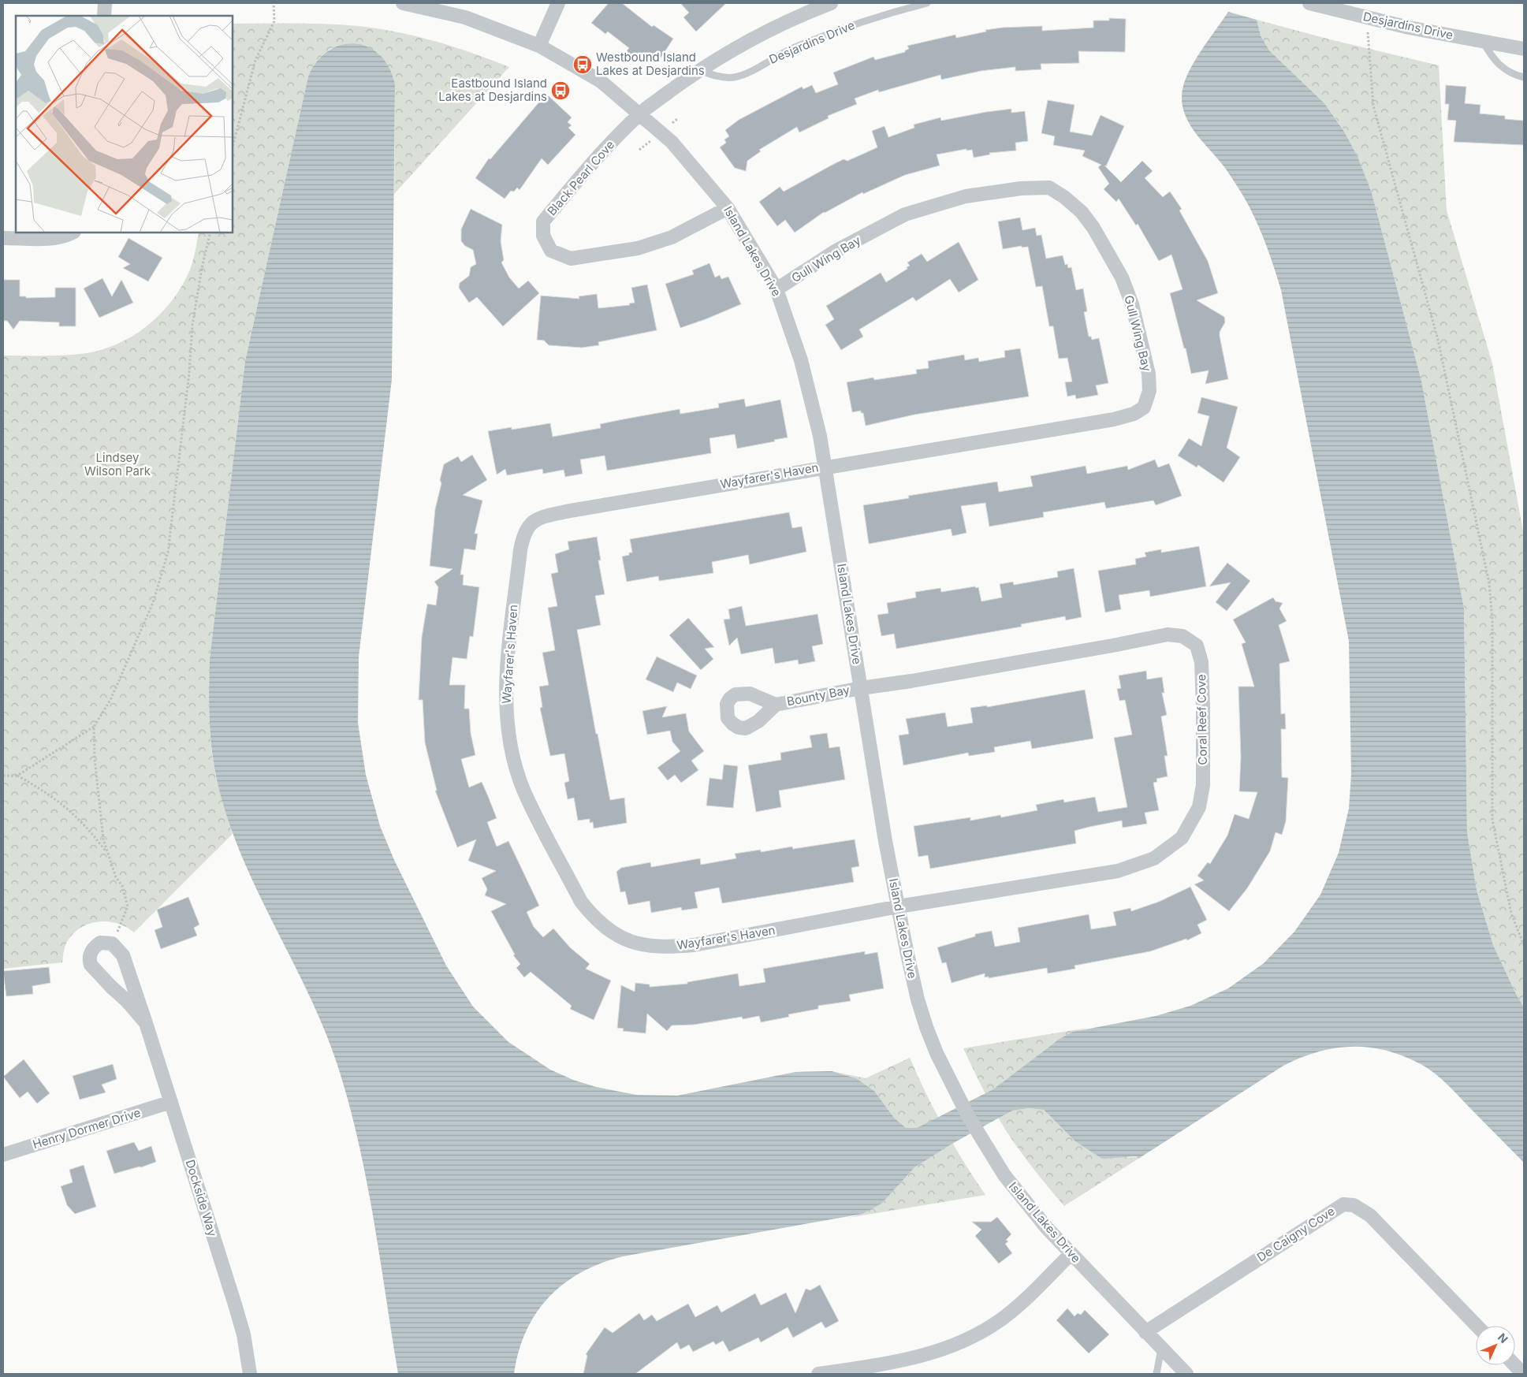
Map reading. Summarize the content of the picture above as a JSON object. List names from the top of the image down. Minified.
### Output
{"streets":{"street":["Desjardins Drive","Black Pearl Cove","Island Lakes Drive","Gull Wing Bay","Wayfarer's Haven","Bounty Bay","Coral Reef Cove","Henry Dormer Drive","Dockside Way","De Caigny Cove"]},"crossings":[["Black Pearl Cove","Island Lakes Drive"],["Island Lakes Drive","Gull Wing Bay"],["Island Lakes Drive","Wayfarer's Haven"],["Island Lakes Drive","Bounty Bay"],["Island Lakes Drive","Coral Reef Cove"],["Island Lakes Drive","De Caigny Cove"],["Gull Wing Bay","Wayfarer's Haven"],["Wayfarer's Haven","Coral Reef Cove"],["Bounty Bay","Coral Reef Cove"],["Henry Dormer Drive","Dockside Way"]],"parks":["Lindsey Wilson Park"],"places":{"bus stop":["Westbound Island Lakes at Desjardins","Eastbound Island Lakes at Desjardins"]},"north":"top right"}
